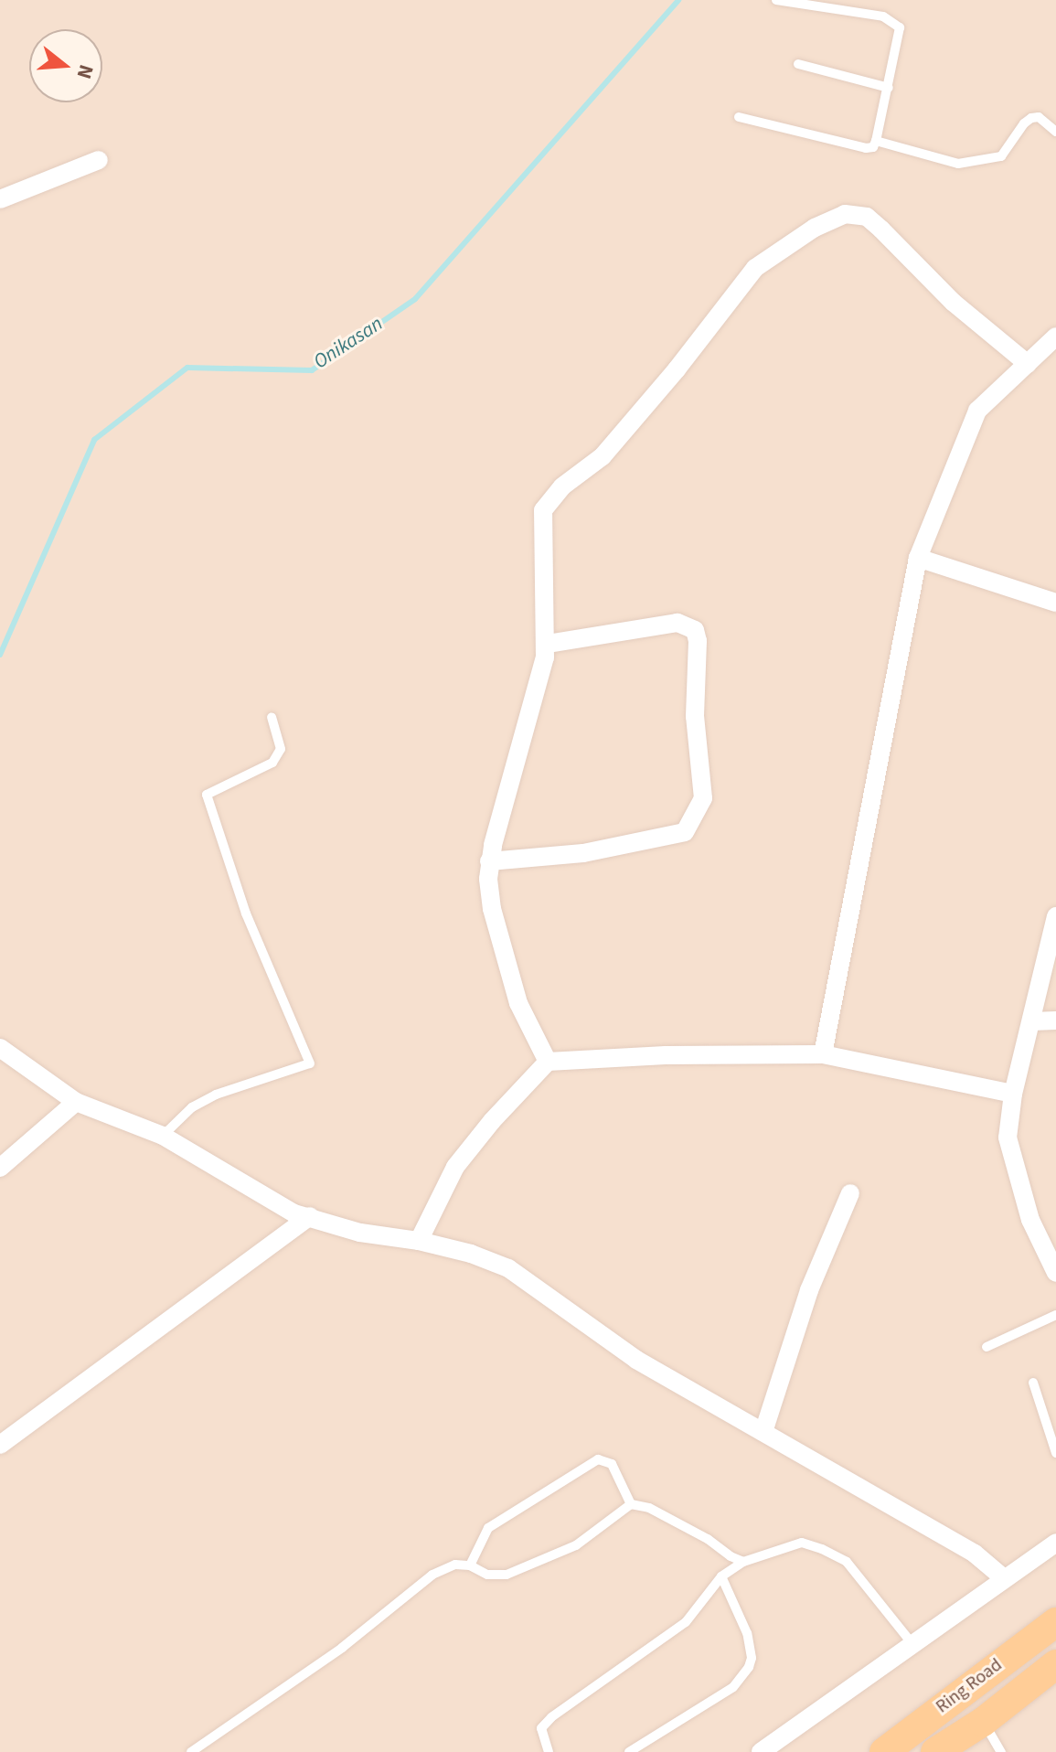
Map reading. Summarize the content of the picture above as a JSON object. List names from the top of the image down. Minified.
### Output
{"streets":{"main road":["Ring Road"]},"water":["Onikasan"],"north":"right"}
